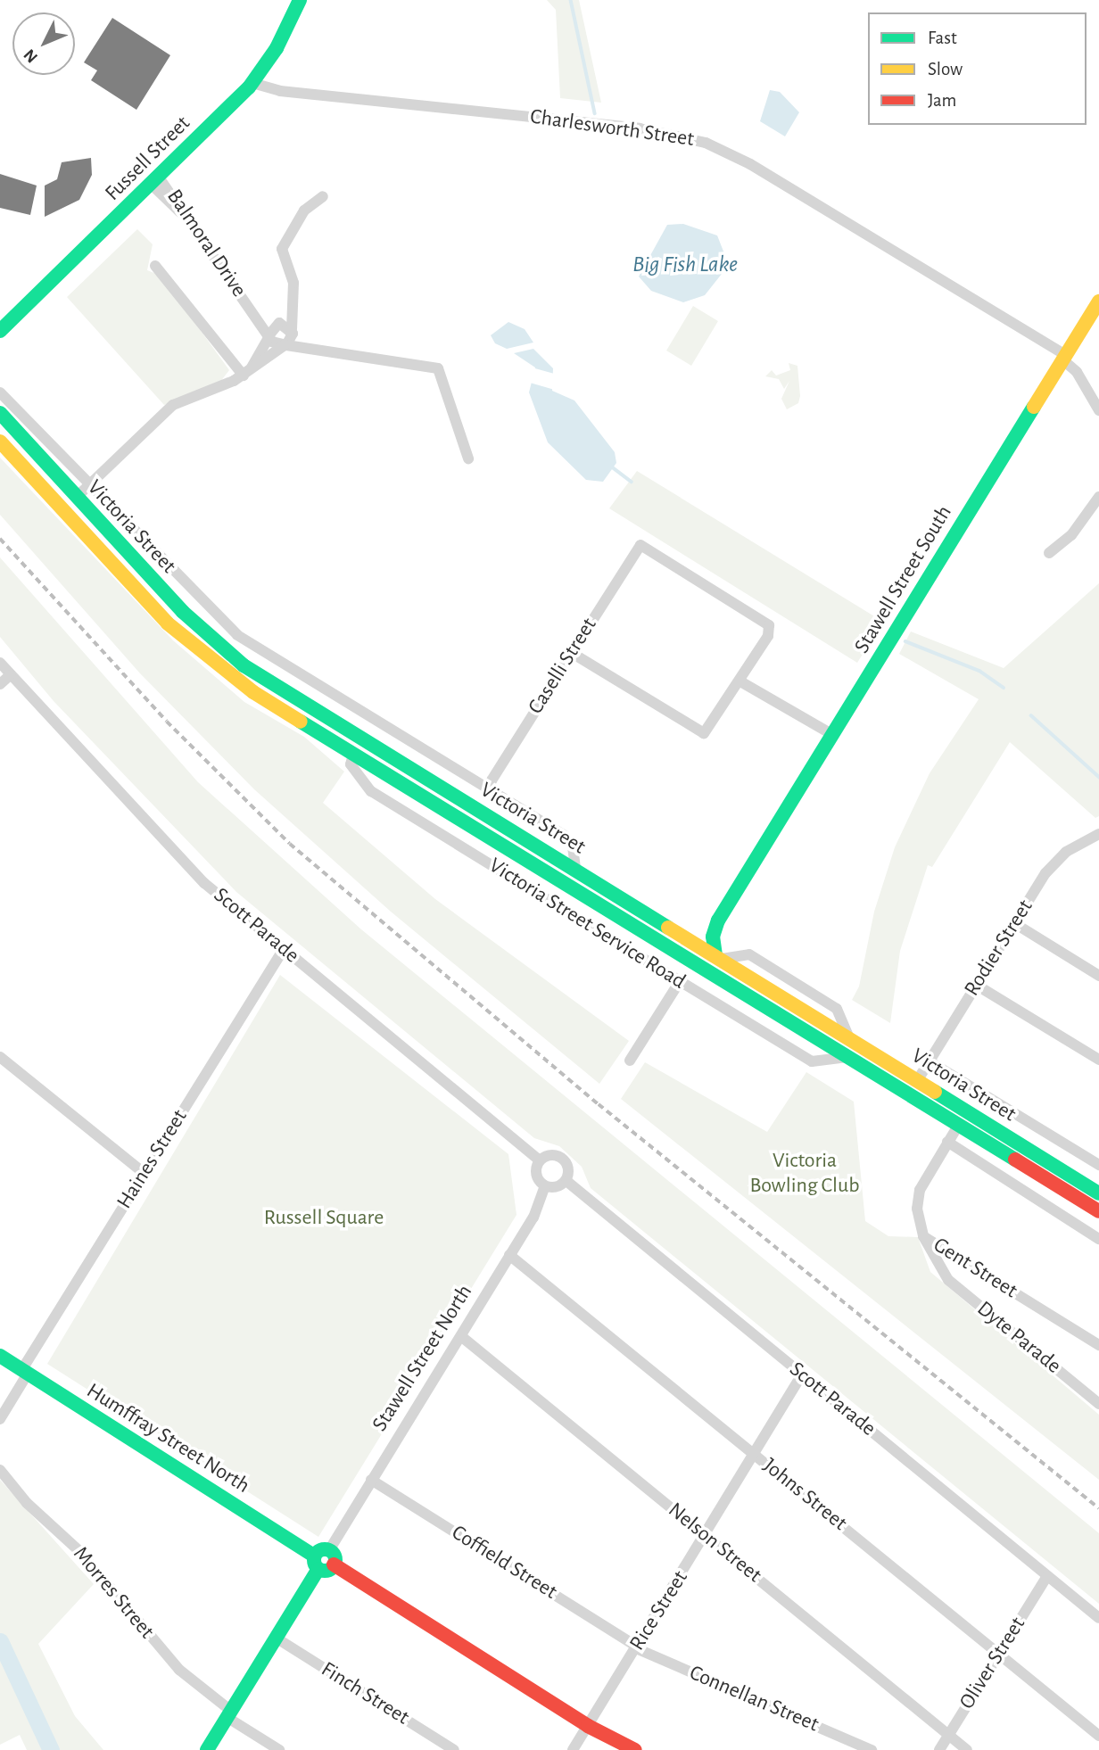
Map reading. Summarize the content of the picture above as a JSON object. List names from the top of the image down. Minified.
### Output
{"streets":{"main road":["Fussell Street","Victoria Street","Stawell Street South","Humffray Street North"],"street":["Charlesworth Street","Balmoral Drive","Caselli Street","Victoria Street Service Road","Scott Parade","Rodier Street","Haines Street","Gent Street","Dyte Parade","Stawell Street North","Johns Street","Nelson Street","Coffield Street","Morres Street","Rice Street","Oliver Street","Finch Street","Connellan Street"]},"crossings":[["Charlesworth Street","Fussell Street"],["Charlesworth Street","Stawell Street South"],["Fussell Street","Balmoral Drive"],["Victoria Street","Stawell Street South"],["Victoria Street","Victoria Street Service Road"],["Victoria Street","Rodier Street"],["Victoria Street","Gent Street"],["Caselli Street","Victoria Street Service Road"],["Scott Parade","Haines Street"],["Scott Parade","Stawell Street North"],["Scott Parade","Rice Street"],["Scott Parade","Oliver Street"],["Haines Street","Humffray Street North"],["Gent Street","Dyte Parade"],["Stawell Street North","Johns Street"],["Stawell Street North","Nelson Street"],["Stawell Street North","Coffield Street"],["Johns Street","Rice Street"],["Johns Street","Oliver Street"],["Nelson Street","Rice Street"],["Nelson Street","Oliver Street"],["Coffield Street","Rice Street"],["Coffield Street","Connellan Street"],["Rice Street","Connellan Street"]],"water":["Big Fish Lake"],"parks":["Victoria Bowling Club","Russell Square"],"legend":["Fast","Slow","Jam"],"north":"bottom left"}
